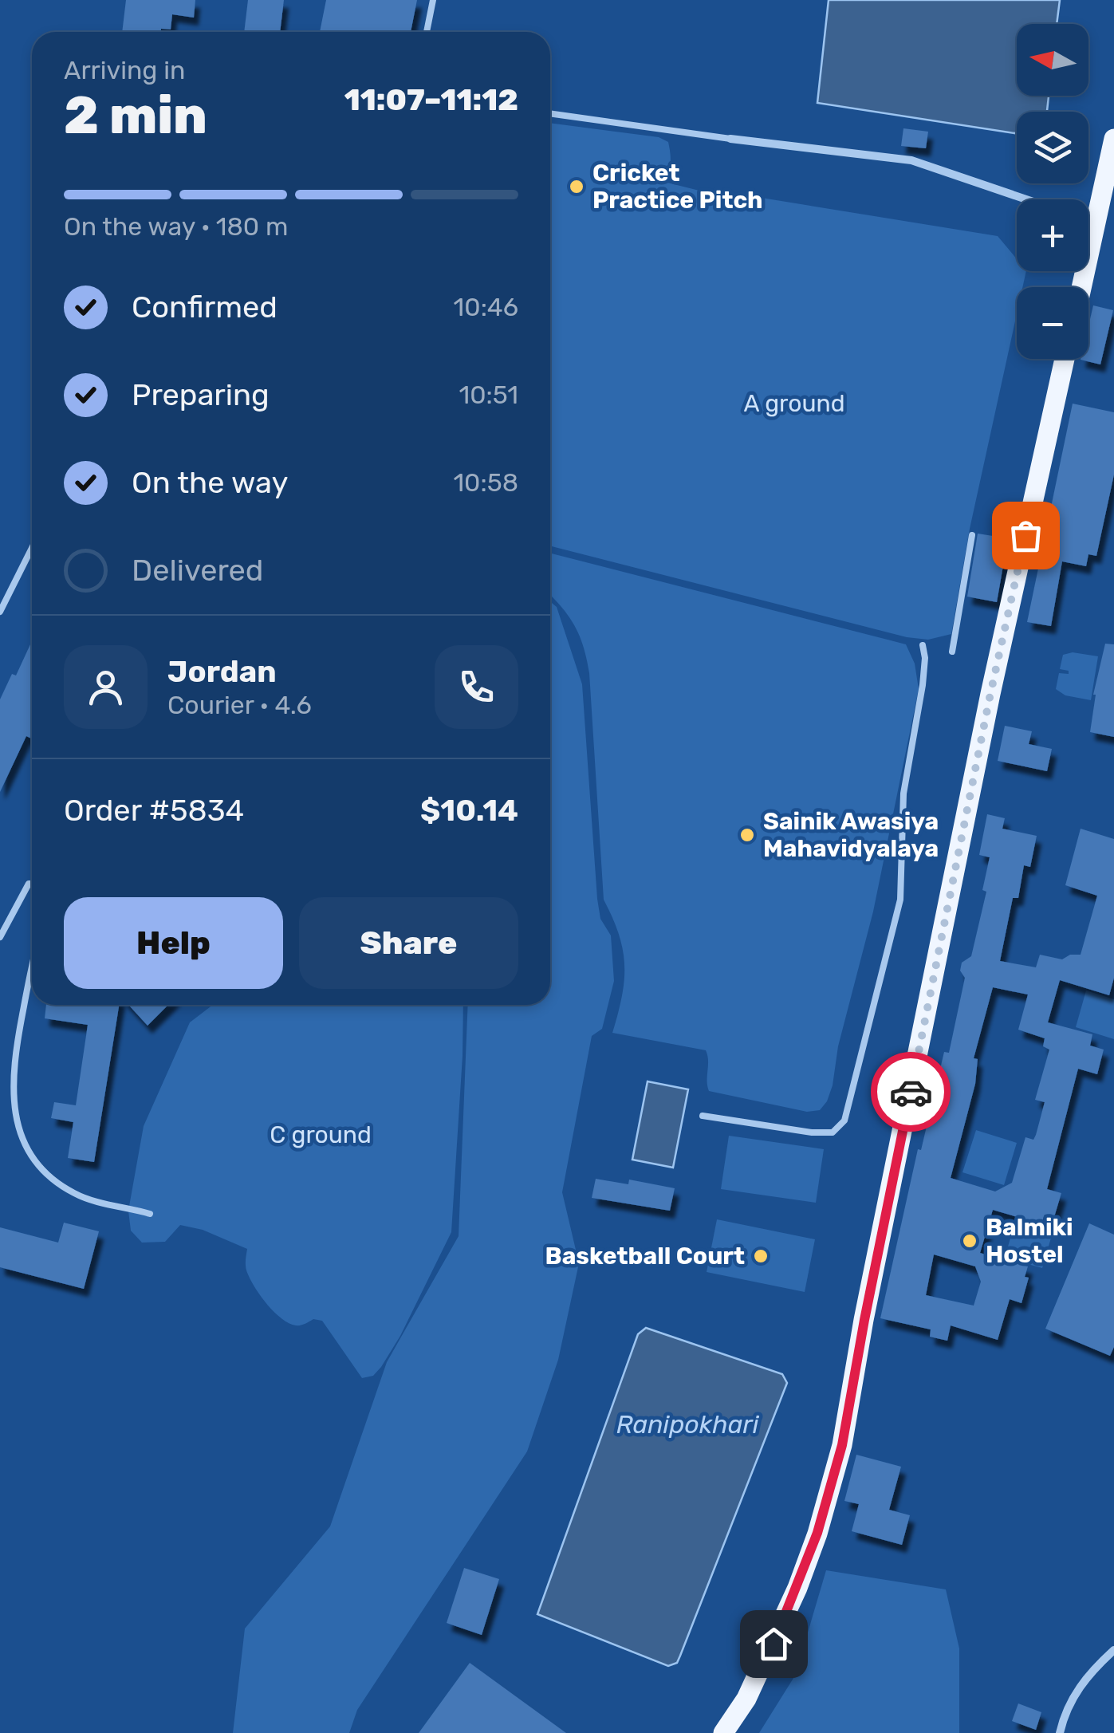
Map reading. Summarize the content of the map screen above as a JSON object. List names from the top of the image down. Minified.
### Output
{"water":["Ranipokhari"],"parks":["A ground","C ground"],"places":["Cricket Practice Pitch","Sainik Awasiya Mahavidyalaya","Balmiki Hostel","Basketball Court"],"north":"left","page":{"map_buttons":["+","−"],"heading":["2 min","Arriving in","11:07–11:12"],"panel":["Jordan","Courier · 4.6","Order #5834","$10.14"],"bar":"On the way · 180 m","list":[["Confirmed","10:46"],["Preparing","10:51"],["On the way","10:58"],"Delivered"],"buttons":["Help","Share"]}}
